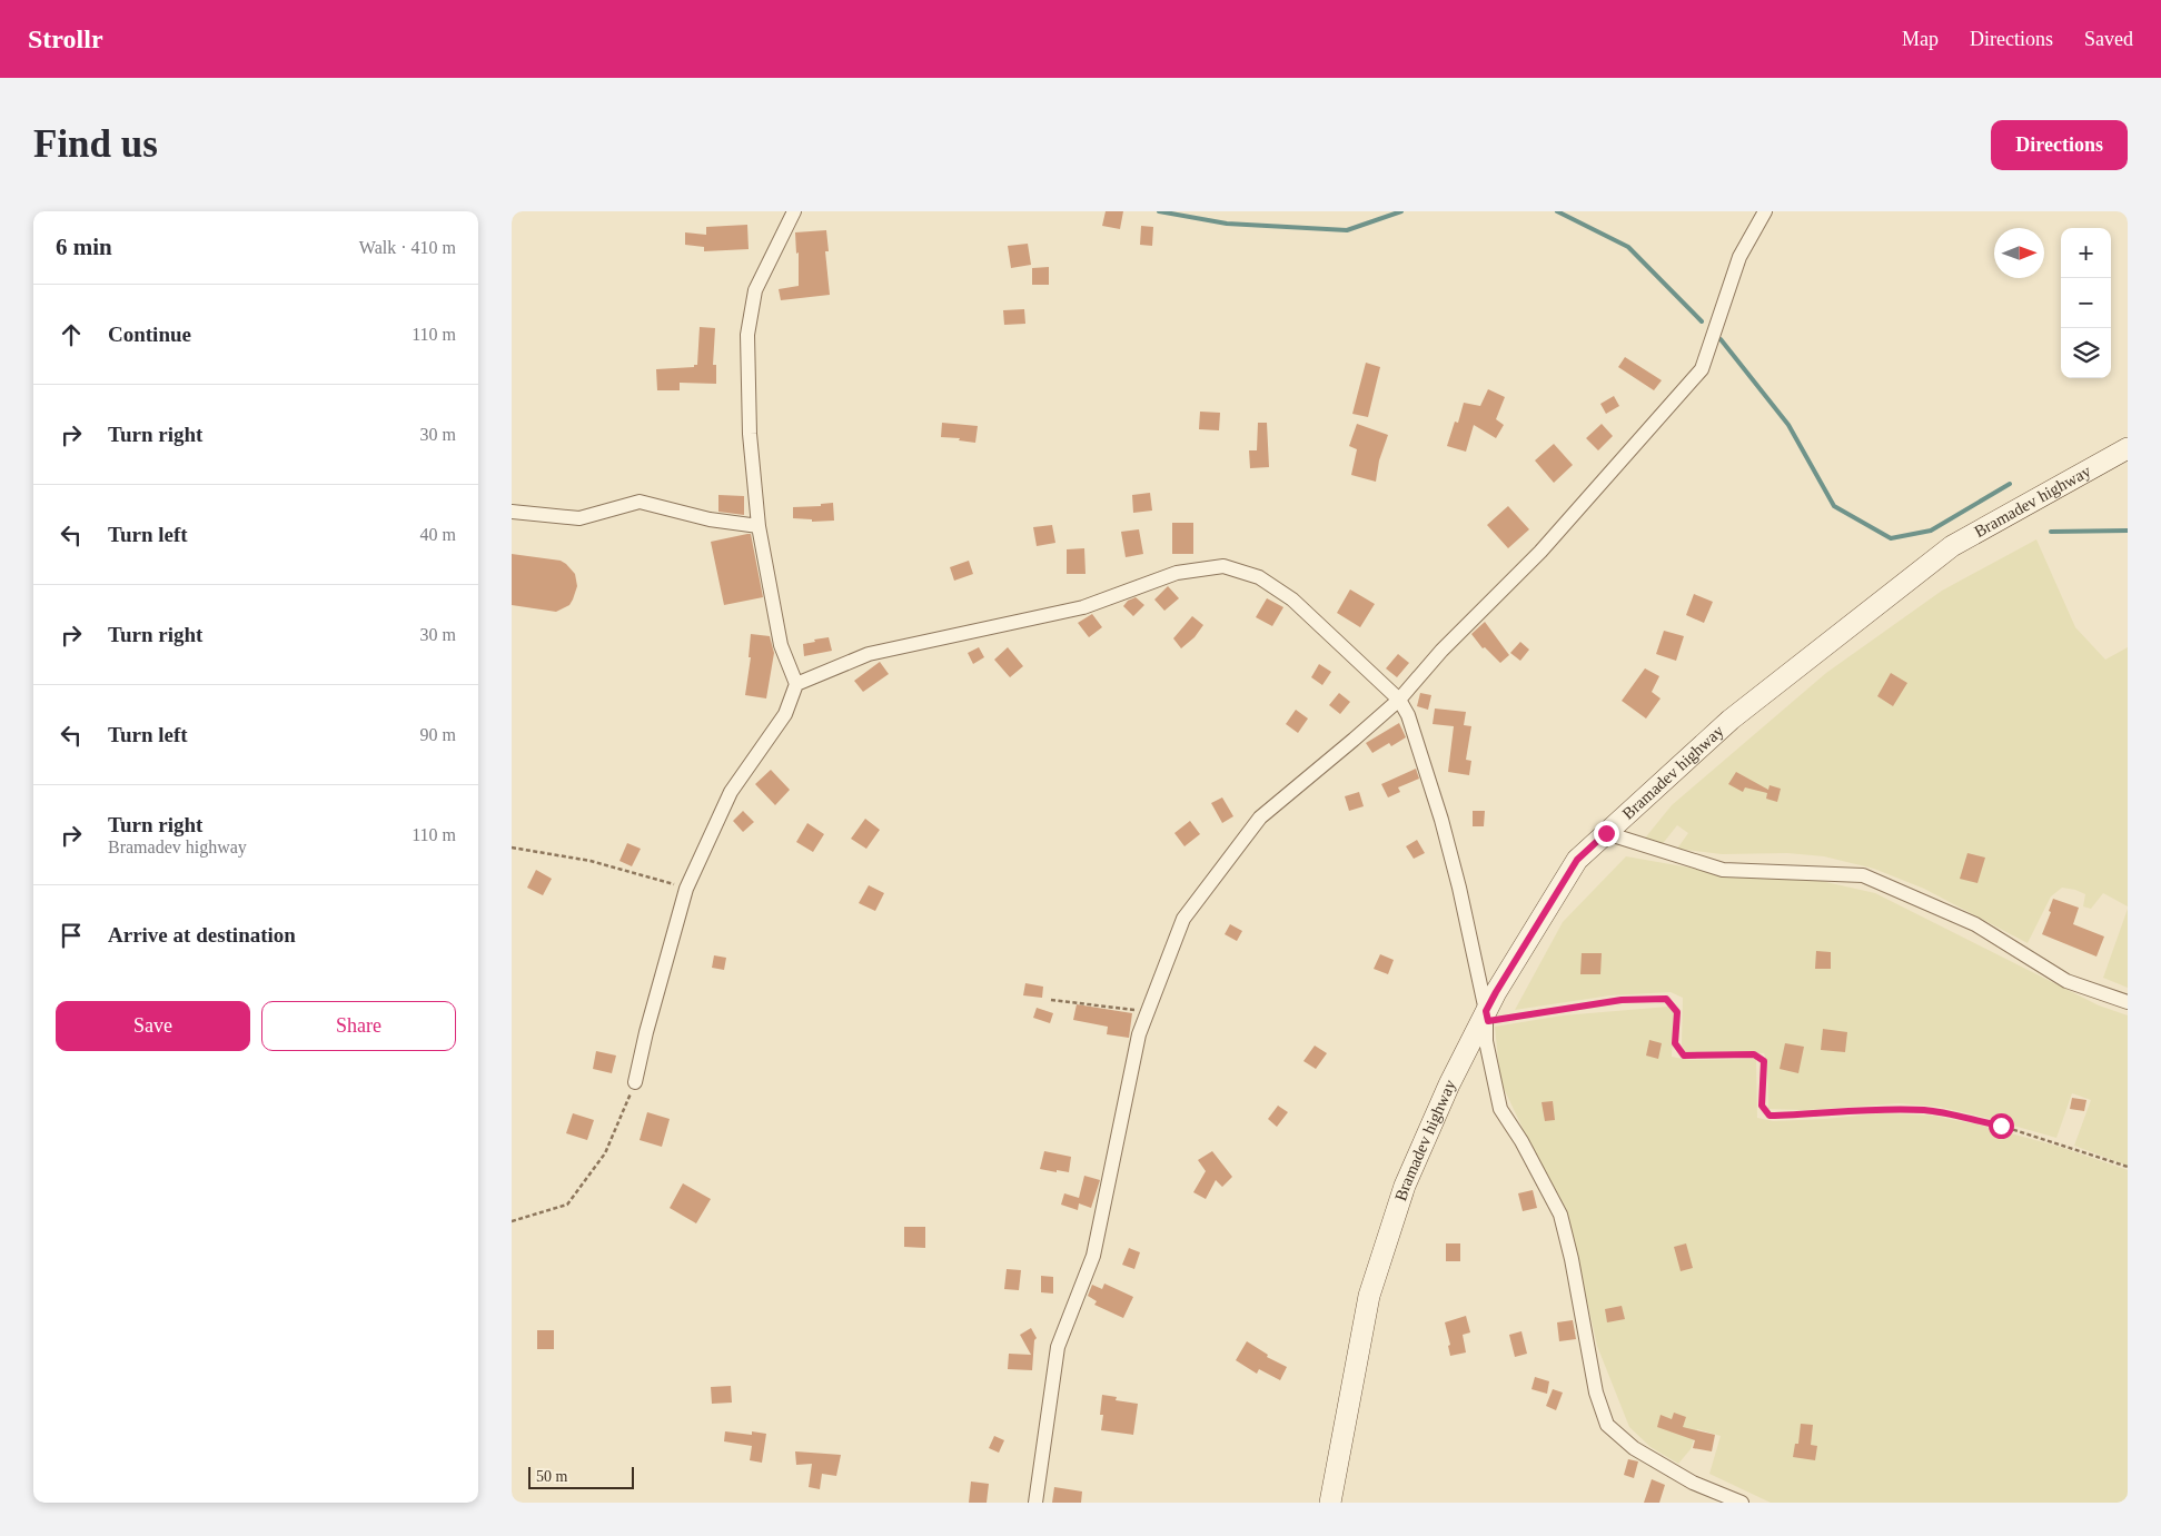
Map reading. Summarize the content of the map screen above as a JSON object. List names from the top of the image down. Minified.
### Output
{"streets":{"street":["Bramadev highway"]},"scale_bar":"50 m","north":"right","page":{"header":"Strollr","nav":["Map","Directions","Saved"],"buttons":["Directions",["Save","Share"]],"title":"Find us","heading":["6 min","Walk · 410 m"],"map_buttons":["+","−"],"list":[["Continue","110 m"],["Turn right","30 m"],["Turn left","40 m"],["Turn right","30 m"],["Turn left","90 m"],["Turn right","Bramadev highway","110 m"],"Arrive at destination"],"scale":"50 m"}}
